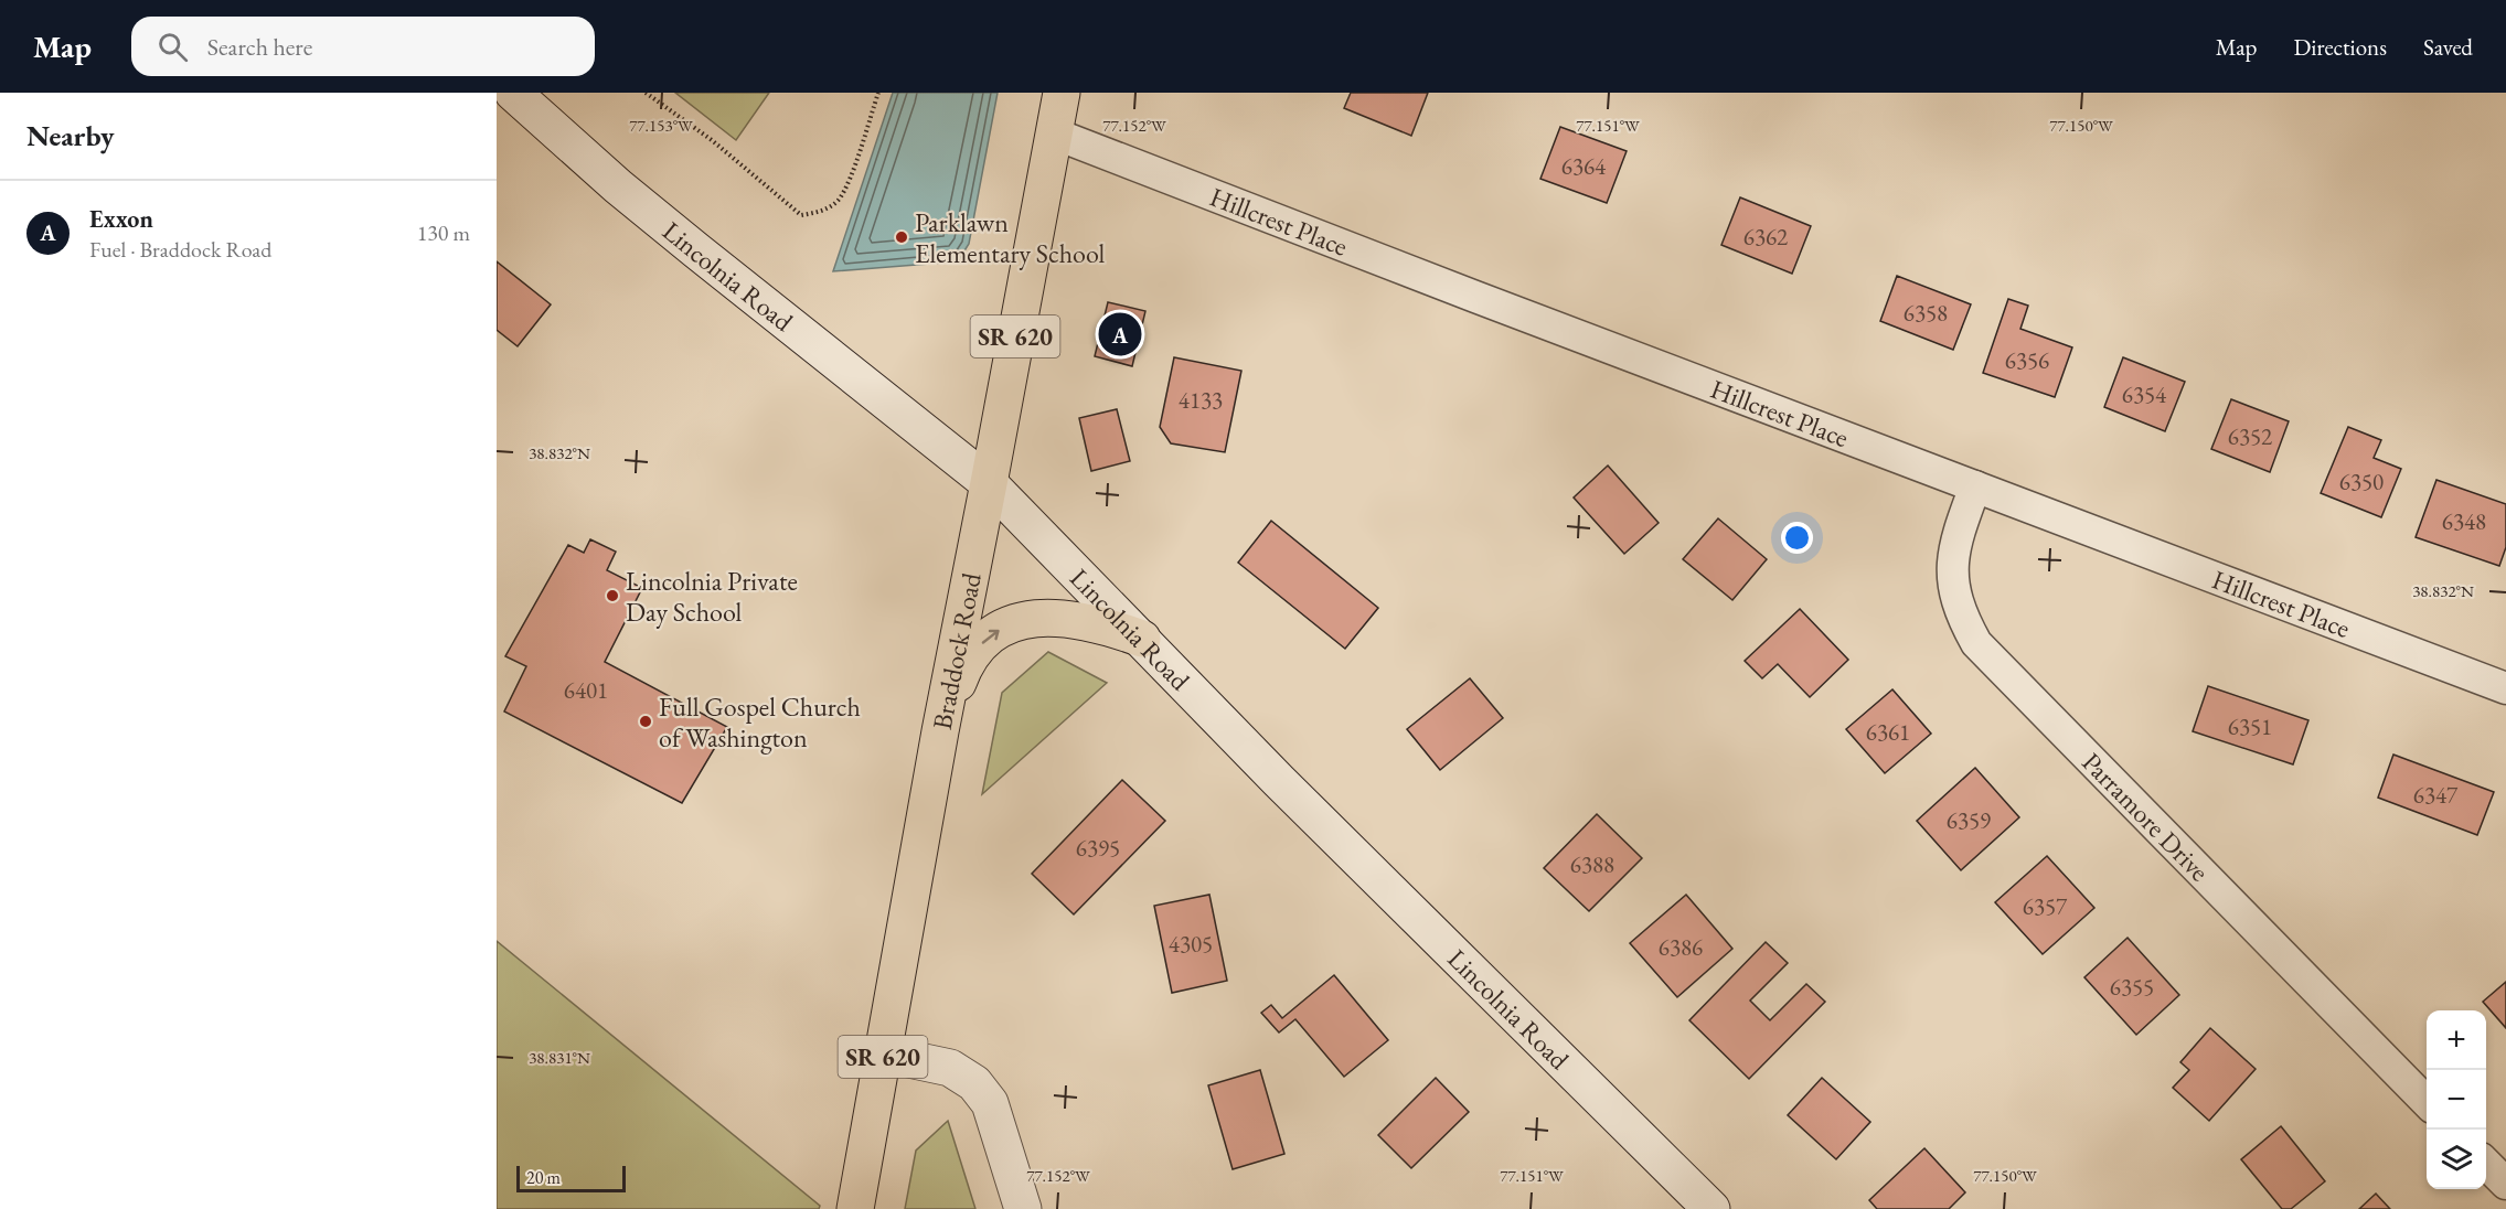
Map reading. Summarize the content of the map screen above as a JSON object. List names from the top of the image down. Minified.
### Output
{"streets":{"main road":["Lincolnia Road","SR 620","Braddock Road"],"street":["Hillcrest Place","Parramore Drive"]},"crossings":[["Hillcrest Place","Braddock Road"],["Hillcrest Place","Parramore Drive"],["Lincolnia Road","Braddock Road"]],"places":["Parklawn Elementary School","Lincolnia Private Day School","Full Gospel Church of Washington"],"house_numbers":["6364","6362","6358","6356","6354","4133","6352","6350","6348","6401","6351","6361","6347","6359","6395","6388","6357","4305","6386","6355"],"scale_bar":"20 m","page":{"header":"Map","search":"Search here","nav":["Map","Directions","Saved"],"heading":"Nearby","list":[{"mark":"A","name":"Exxon","note":"Fuel · Braddock Road","value":"130 m"}],"pins":"A","map_buttons":["+","−"],"scale":"20 m"},"coordinates":["77.153°W","77.152°W","77.151°W","77.150°W","38.832°N","38.831°N"]}
